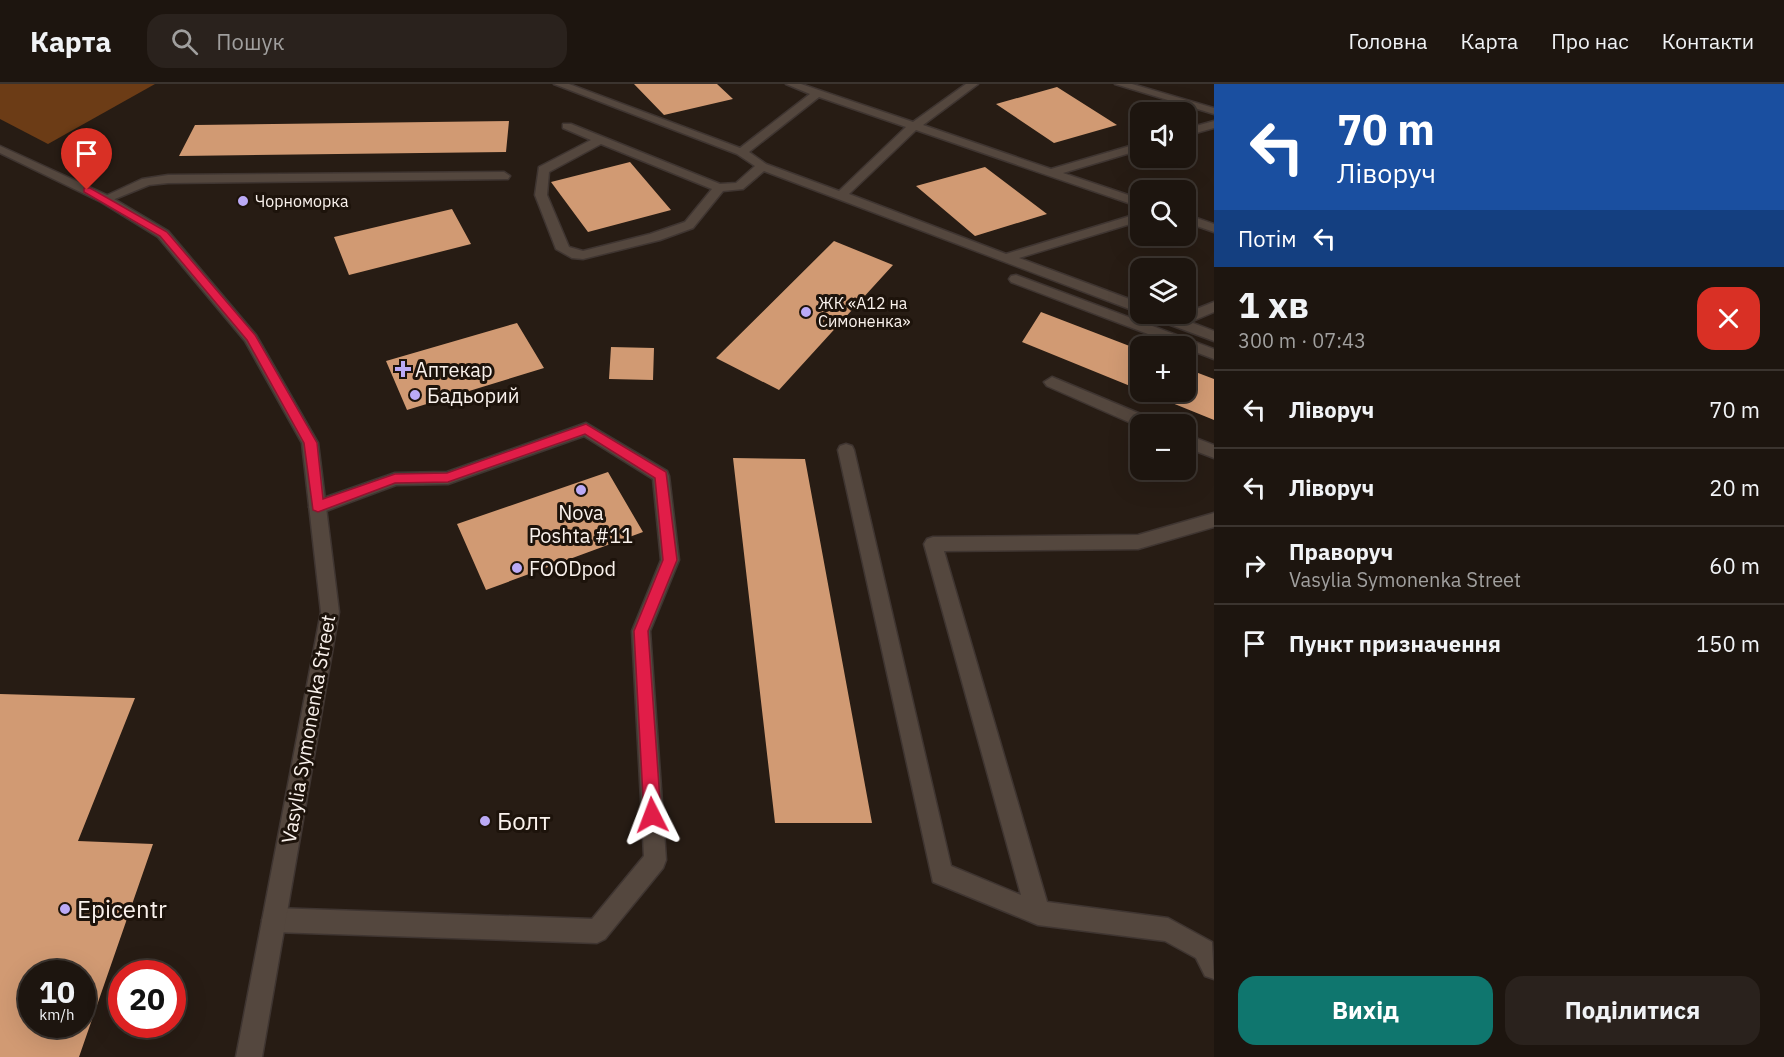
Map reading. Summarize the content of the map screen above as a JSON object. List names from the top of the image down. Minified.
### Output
{"streets":{"street":["Vasylia Symonenka Street"]},"places":{"other":["Чорноморка","ЖК «А12 на Симоненка»","Бадьорий","Nova Poshta #11","FOODpod","Болт","Epicentr"],"health":["Аптекар"]},"page":{"header":"Карта","search":"Пошук","nav":["Головна","Карта","Про нас","Контакти"],"turn":["70 m","Ліворуч"],"map_buttons":["+","−"],"then":"Потім","heading":["1 хв","300 m · 07:43"],"list":[{"name":"Ліворуч","value":"70 m"},{"name":"Ліворуч","value":"20 m"},{"name":"Праворуч","note":"Vasylia Symonenka Street","value":"60 m"},{"name":"Пункт призначення","value":"150 m"}],"speed":"10 km/h","limit":"20","buttons":["Вихід","Поділитися"]}}
